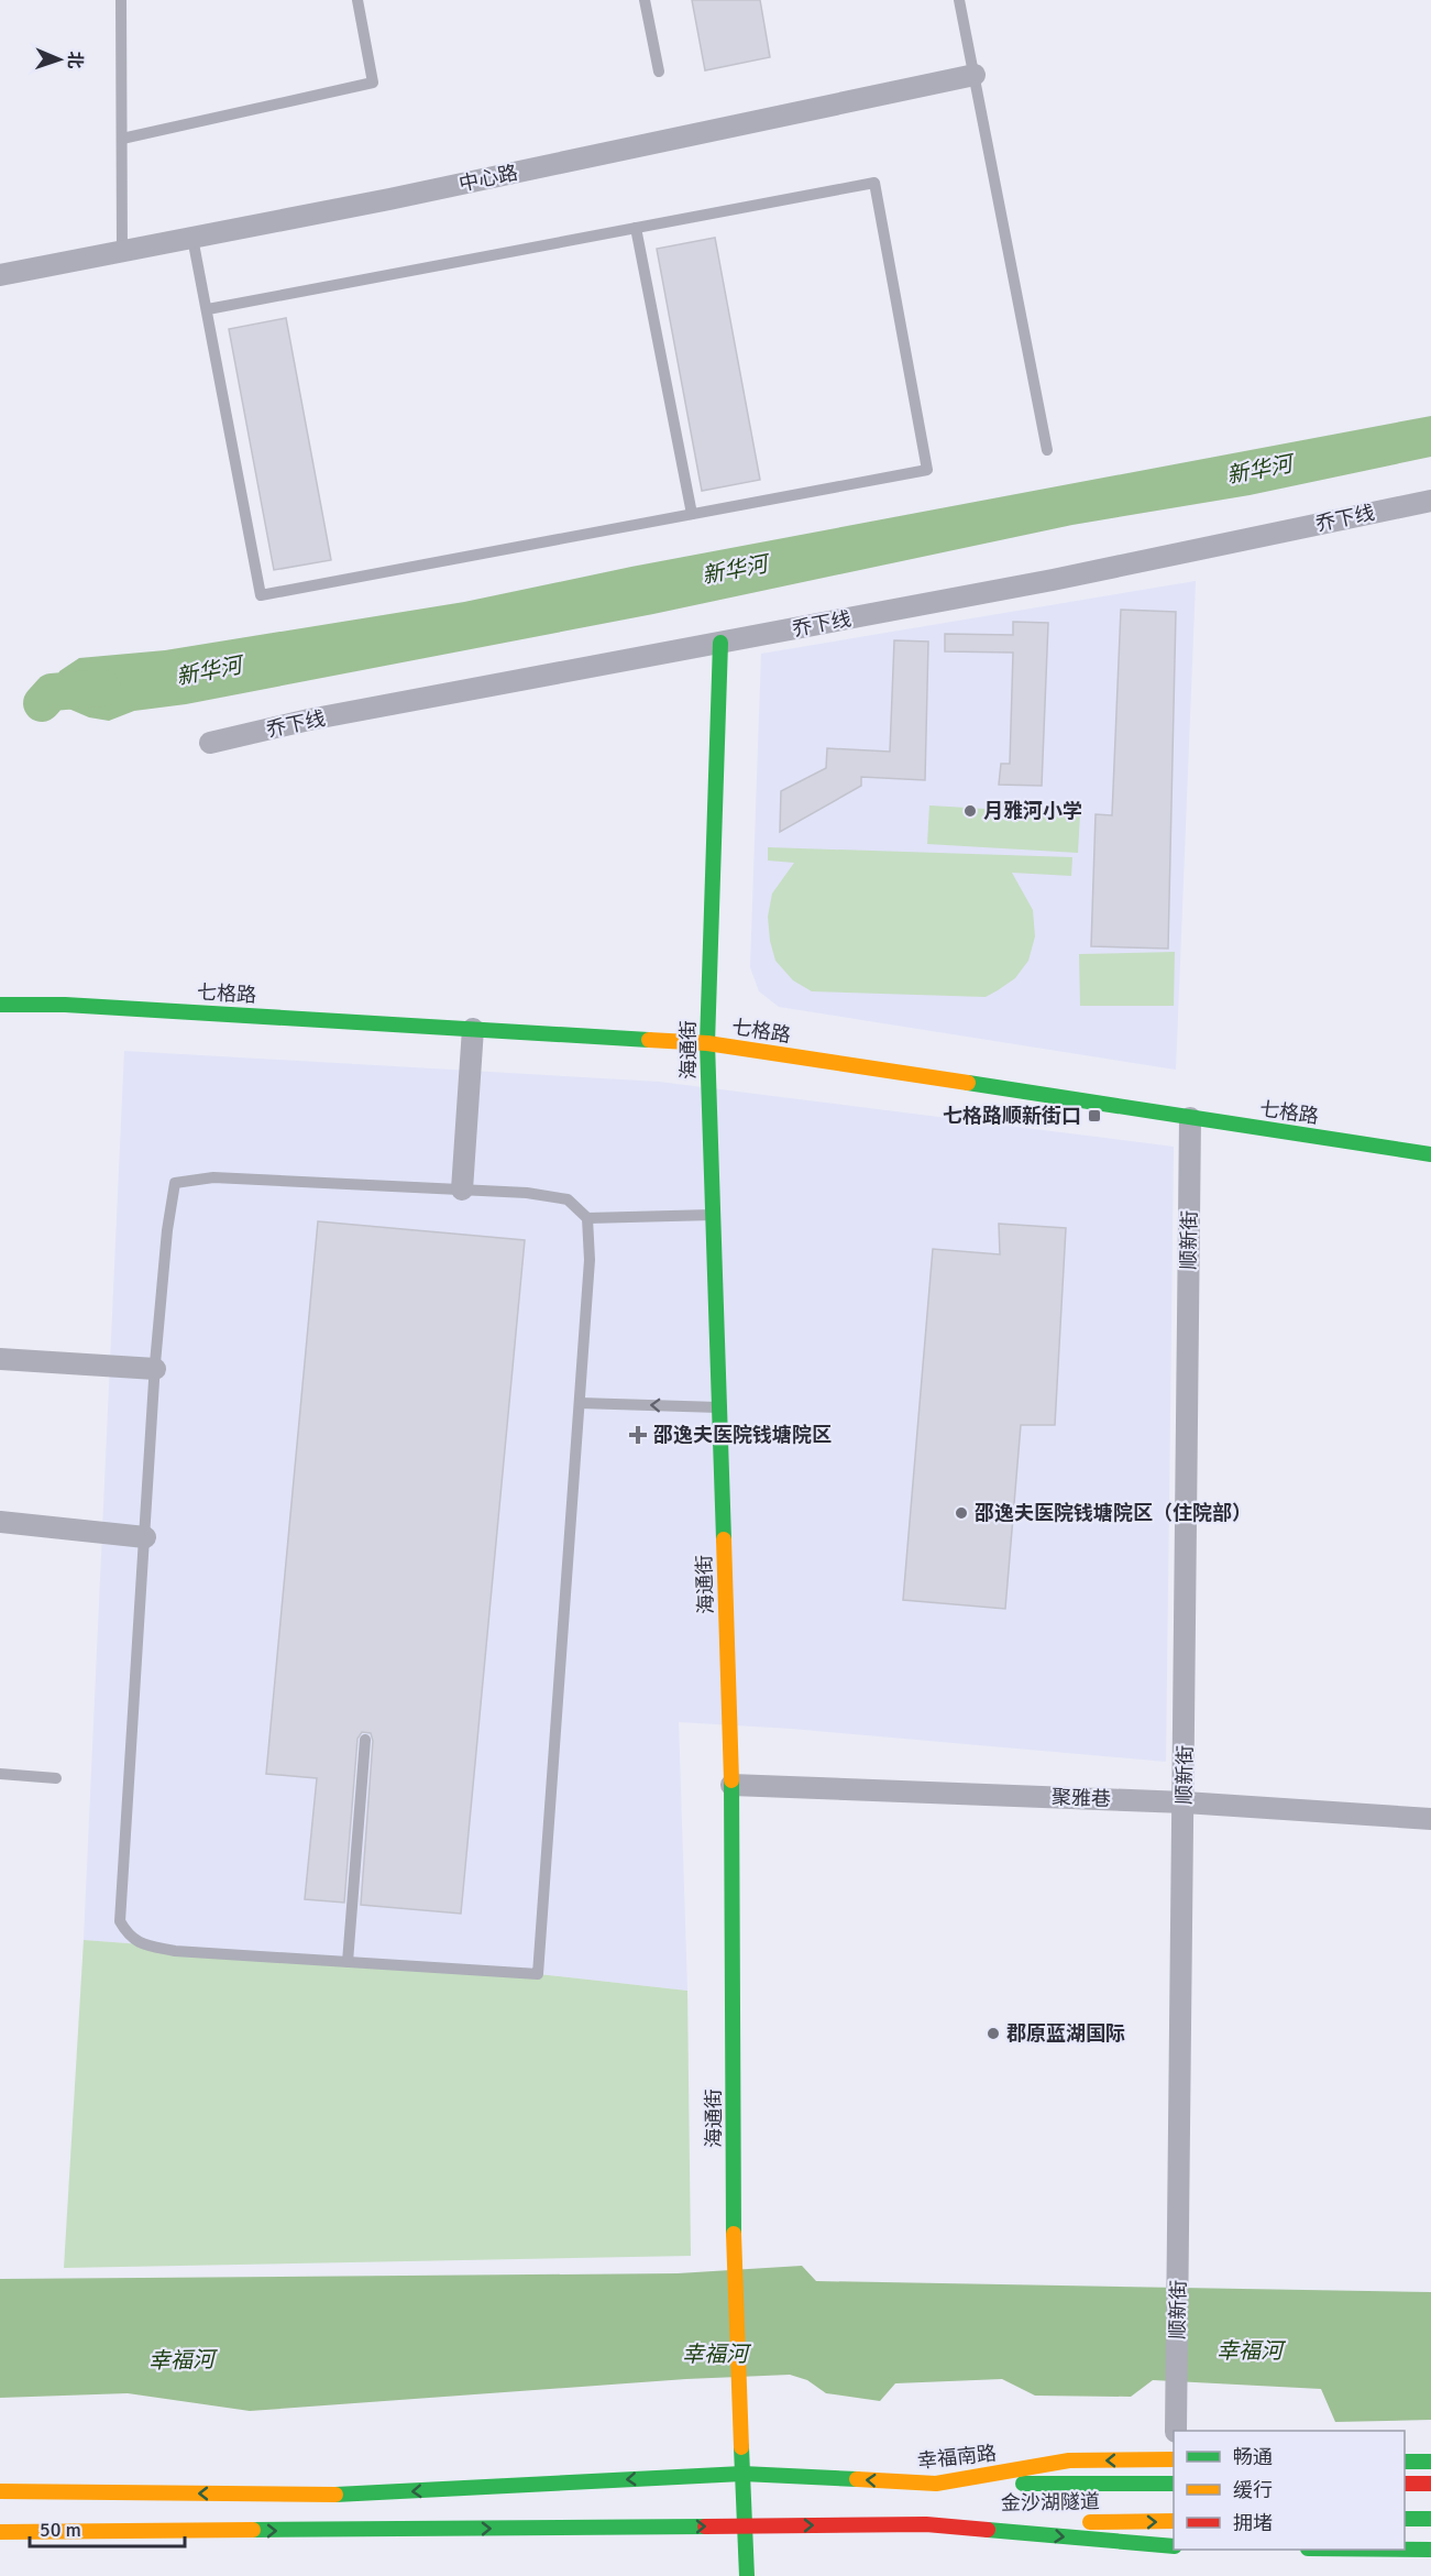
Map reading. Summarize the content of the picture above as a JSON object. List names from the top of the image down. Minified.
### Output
{"streets":{"street":["中心路","乔下线","七格路","海通街","顺新街","聚雅巷","幸福南路","金沙湖隧道"]},"crossings":[["乔下线","海通街"],["七格路","海通街"],["七格路","顺新街"],["海通街","聚雅巷"],["海通街","幸福南路"],["顺新街","聚雅巷"],["幸福南路","金沙湖隧道"]],"water":["新华河","幸福河"],"places":{"other":["月雅河小学","邵逸夫医院钱塘院区（住院部）","郡原蓝湖国际"],"transit":["七格路顺新街口"],"health":["邵逸夫医院钱塘院区"]},"legend":["畅通","缓行","拥堵"],"scale_bar":"50 m","north":"right"}
